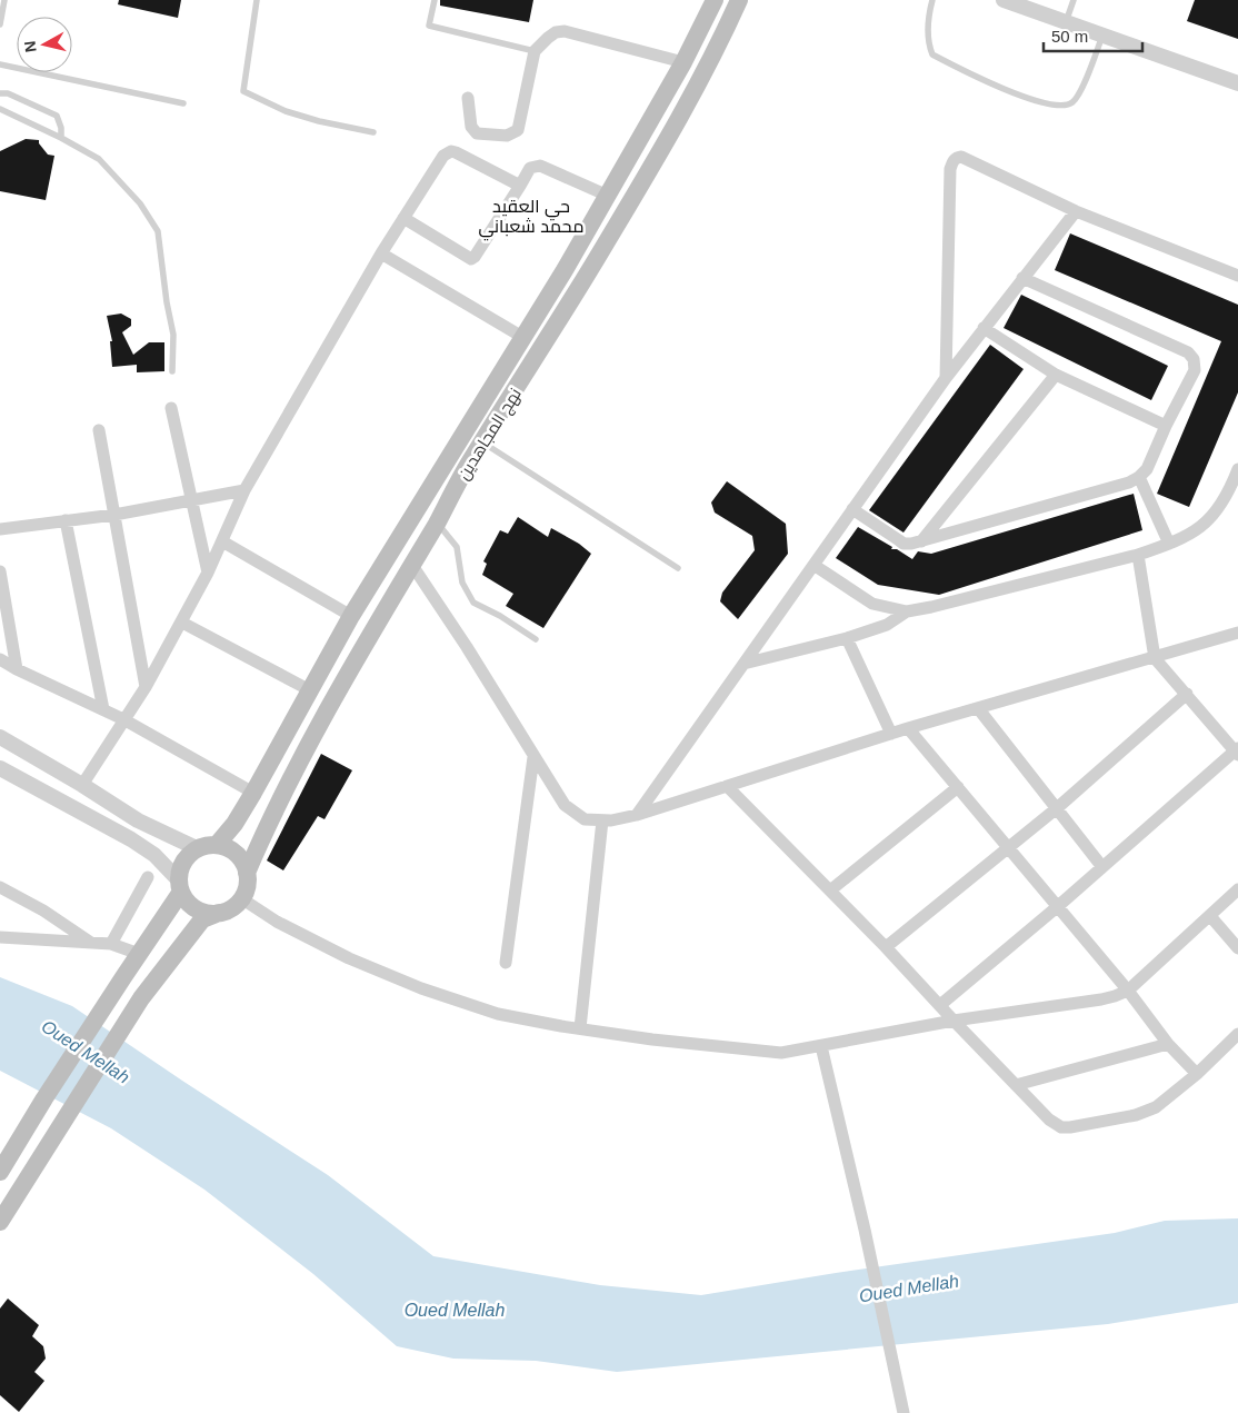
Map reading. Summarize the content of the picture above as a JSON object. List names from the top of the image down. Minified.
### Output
{"streets":{"main road":["نهج المجاهدين"]},"districts":["حي العقيد محمد شعباني"],"water":["Oued Mellah"],"scale_bar":"50 m","north":"left"}
